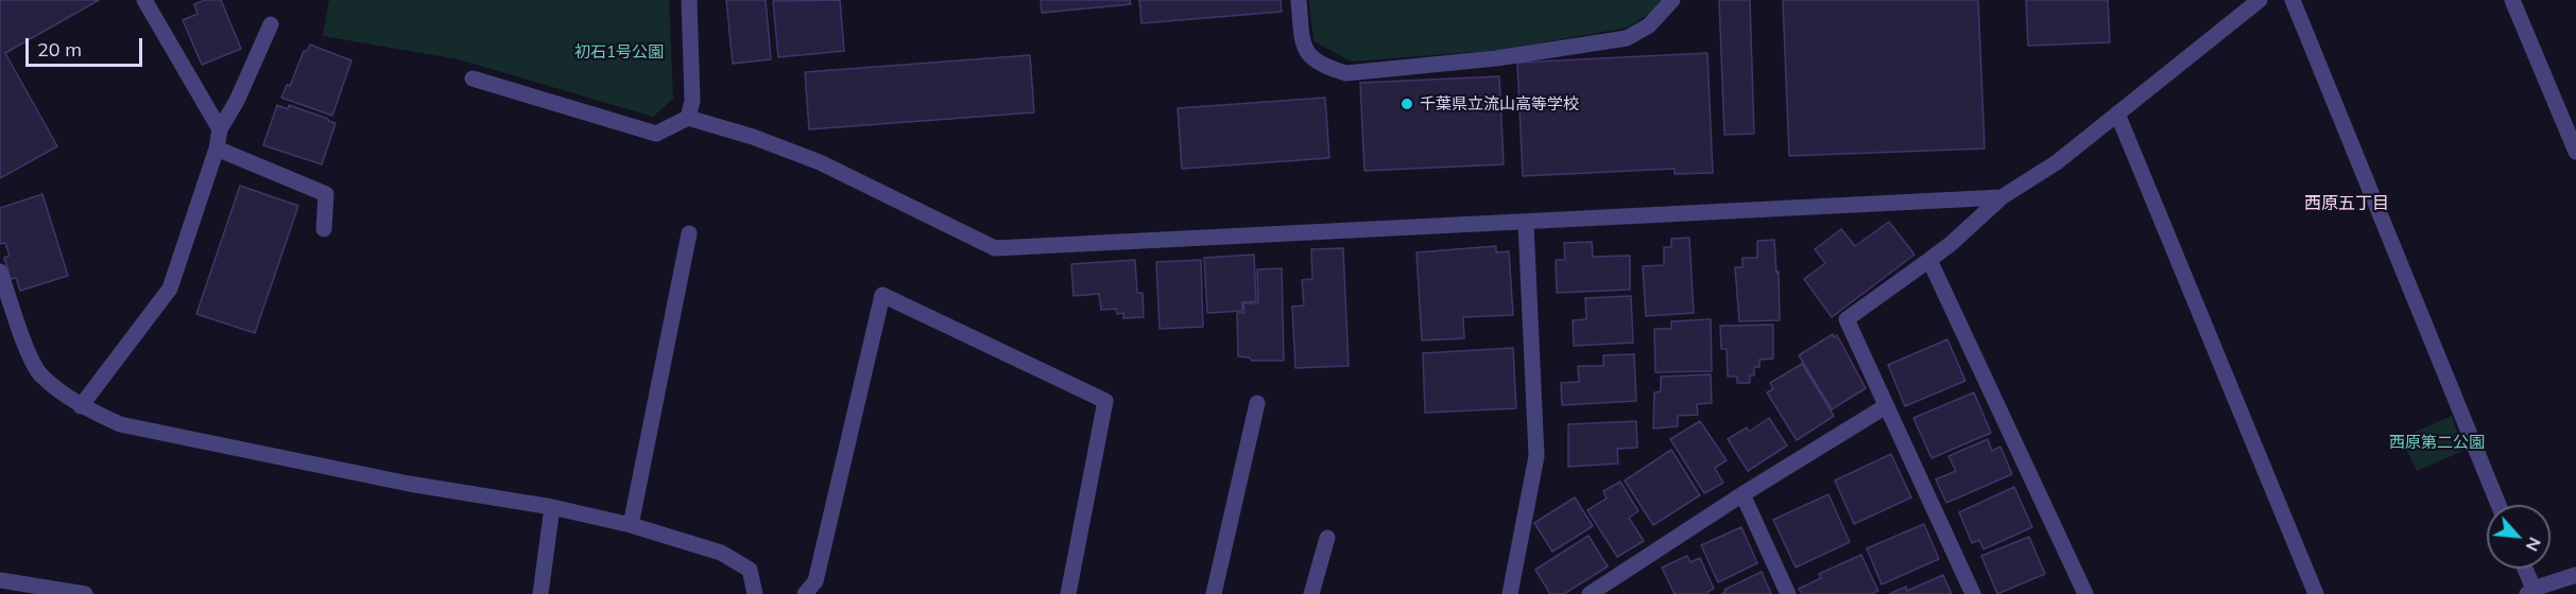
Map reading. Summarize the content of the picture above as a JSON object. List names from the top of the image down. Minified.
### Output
{"districts":["西原五丁目"],"parks":["初石1号公園","西原第二公園"],"places":["千葉県立流山高等学校"],"scale_bar":"20 m","north":"bottom right"}
